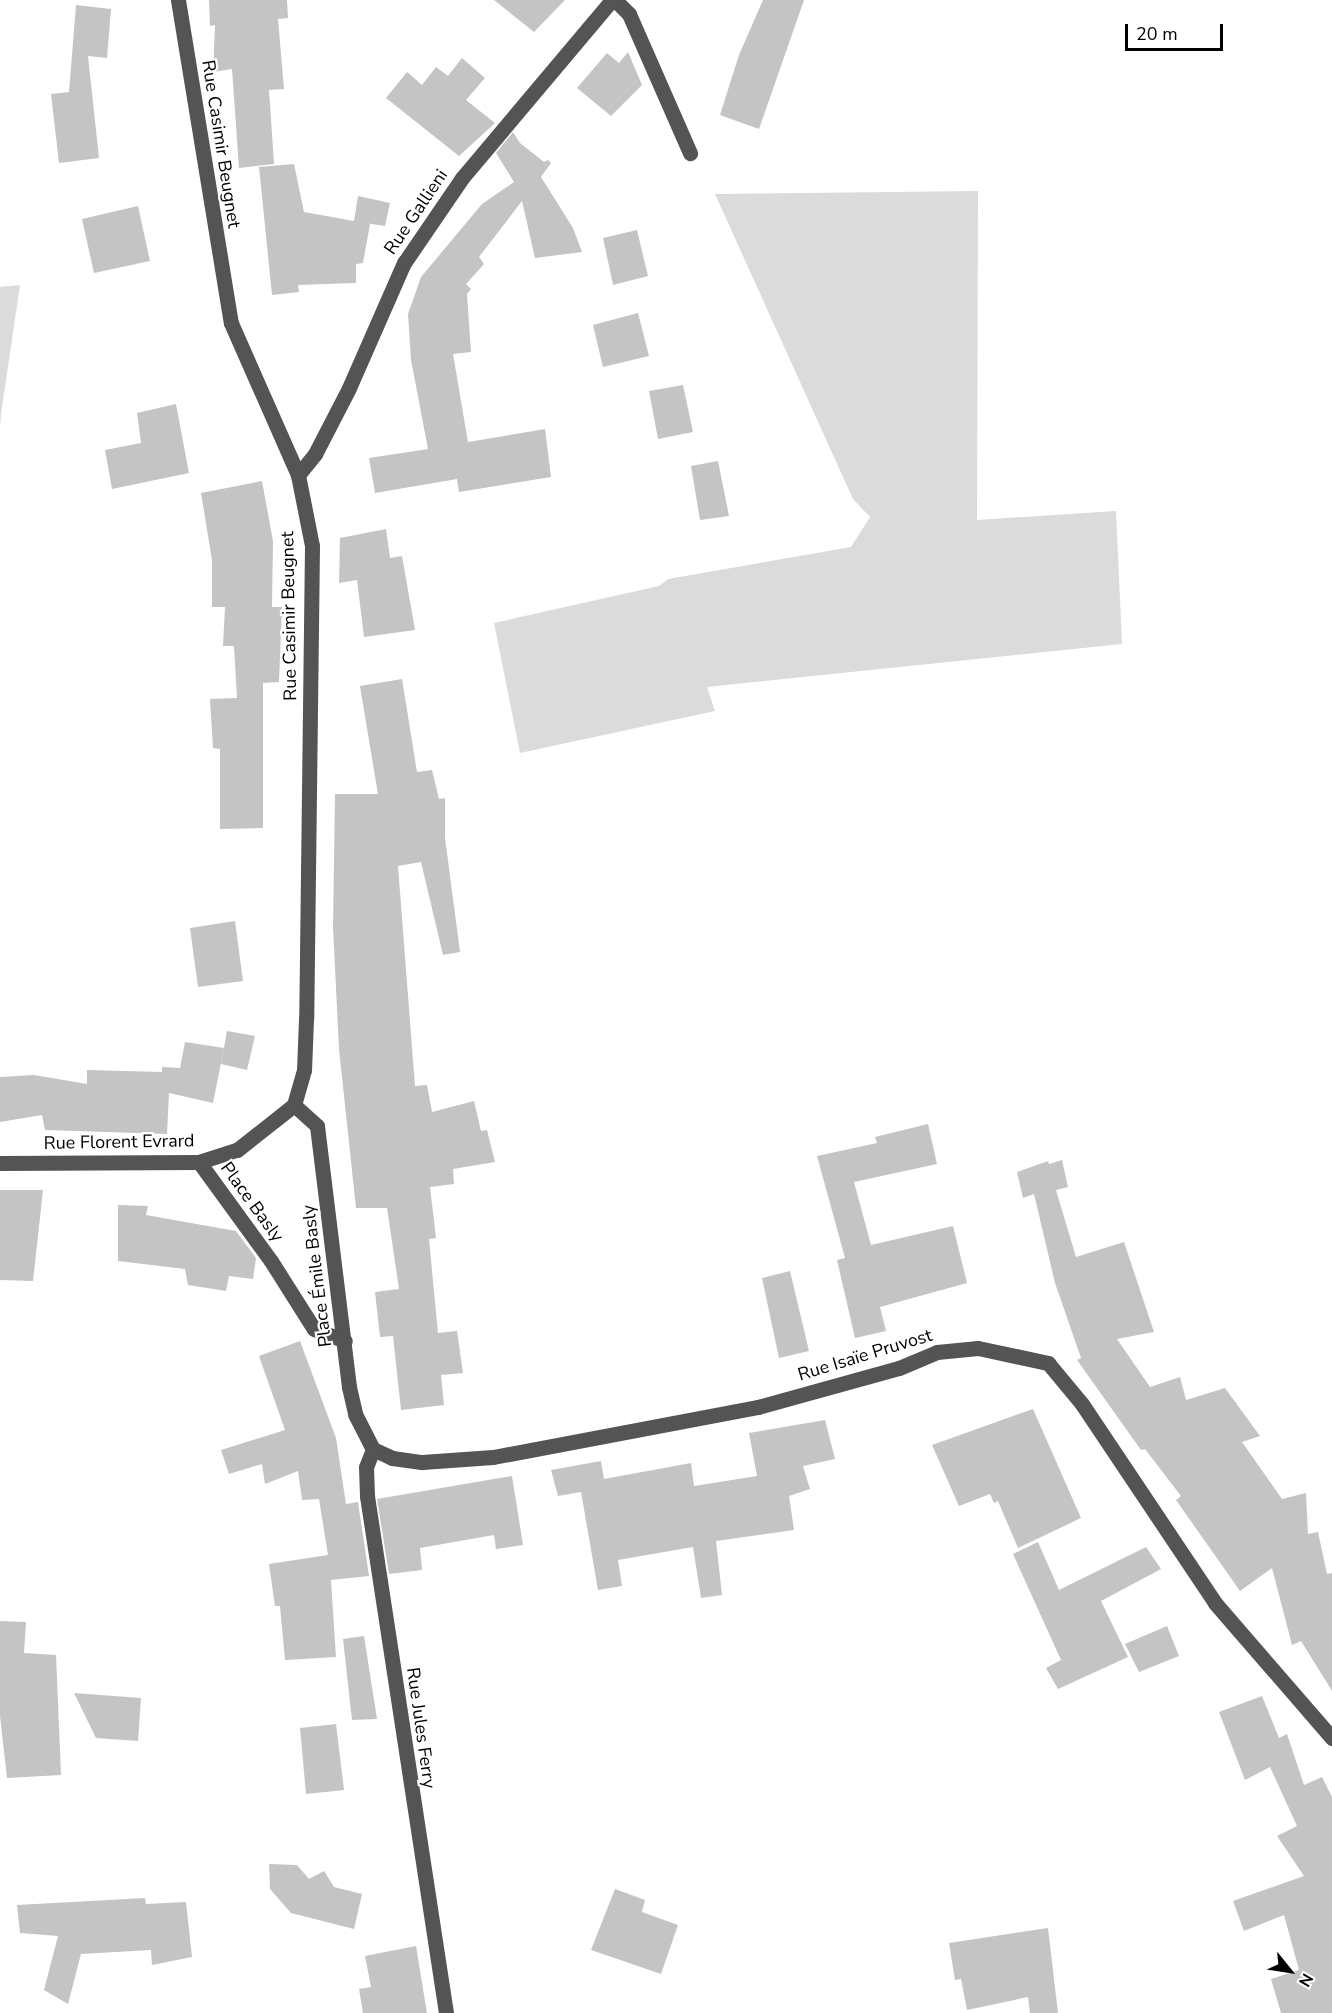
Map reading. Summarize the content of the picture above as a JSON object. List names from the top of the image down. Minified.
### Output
{"streets":{"street":["Rue Casimir Beugnet","Rue Gallieni","Rue Florent Evrard","Place Basly","Place Émile Basly","Rue Isaïe Pruvost","Rue Jules Ferry"]},"crossings":[["Rue Casimir Beugnet","Rue Gallieni"],["Rue Casimir Beugnet","Rue Florent Evrard"],["Rue Casimir Beugnet","Place Émile Basly"],["Rue Florent Evrard","Place Basly"],["Rue Florent Evrard","Place Émile Basly"],["Place Basly","Place Émile Basly"],["Place Émile Basly","Rue Isaïe Pruvost"],["Place Émile Basly","Rue Jules Ferry"],["Rue Isaïe Pruvost","Rue Jules Ferry"]],"scale_bar":"20 m","north":"bottom right"}
